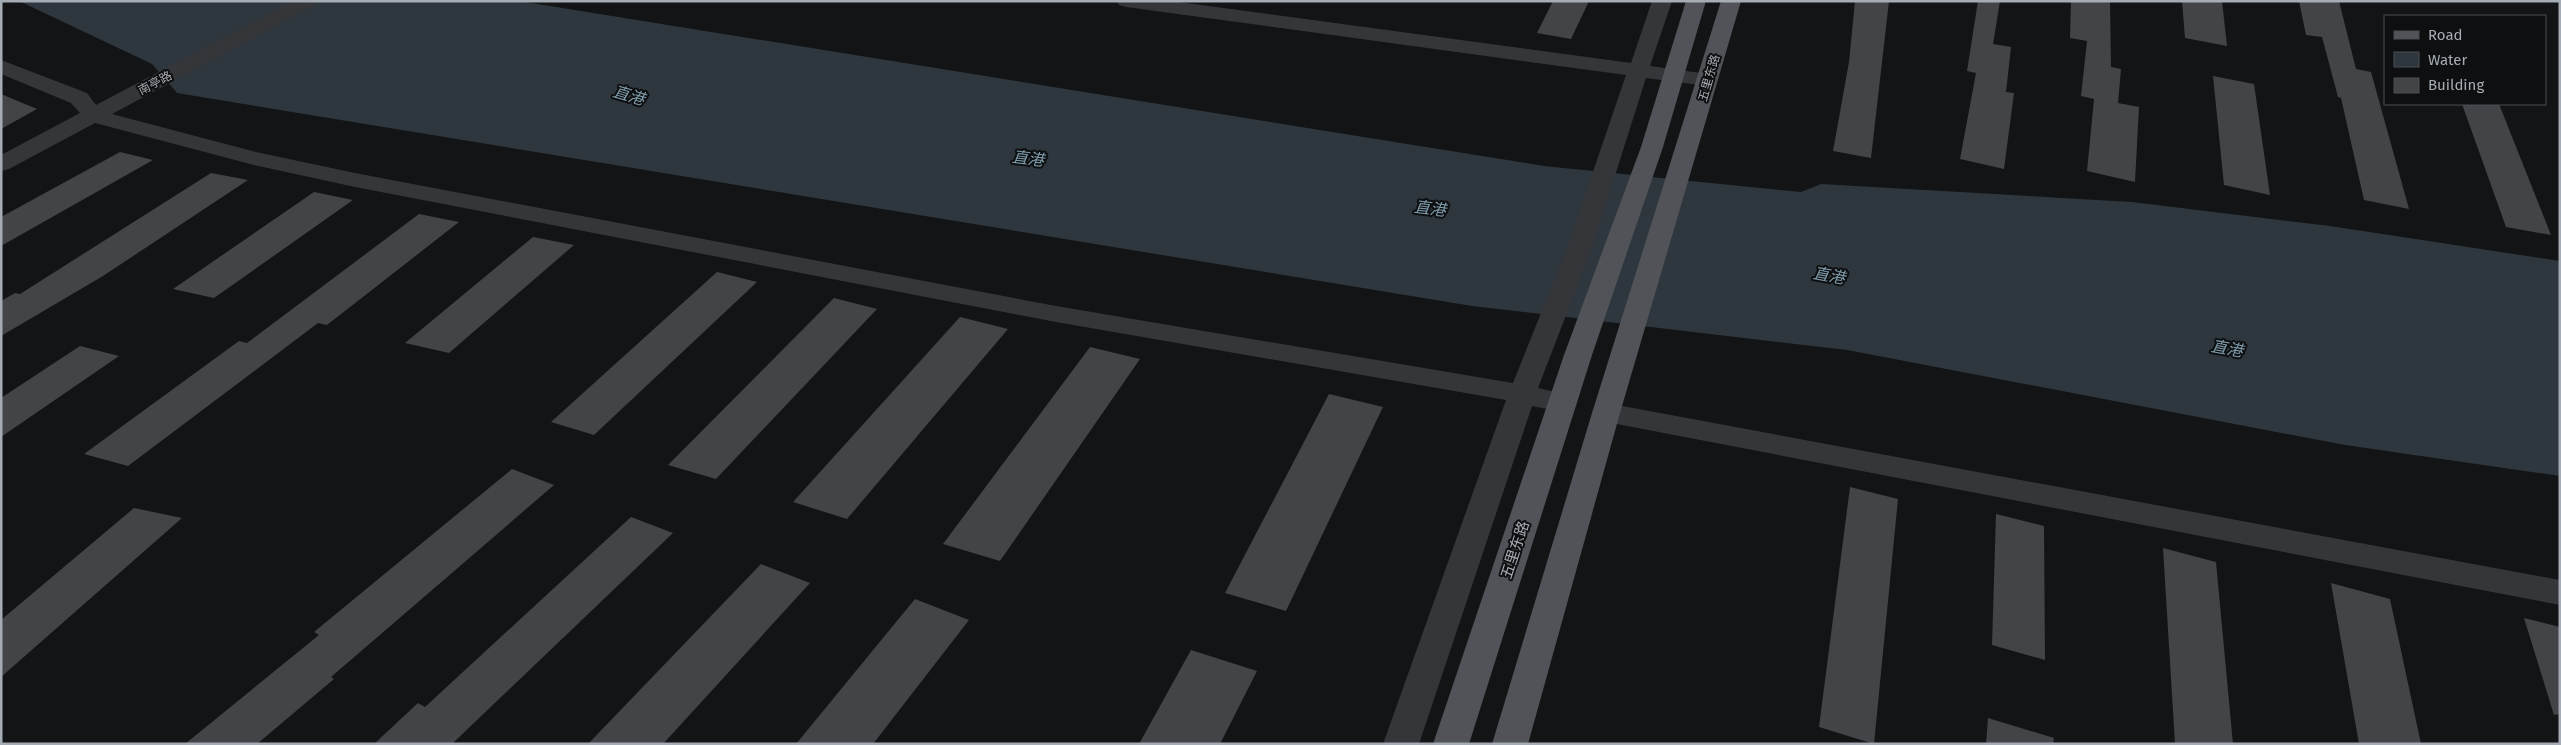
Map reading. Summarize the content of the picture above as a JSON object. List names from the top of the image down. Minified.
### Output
{"streets":{"main road":["五里东路"],"street":["南亭路"]},"water":["直港"],"legend":["Road","Water","Building"]}
